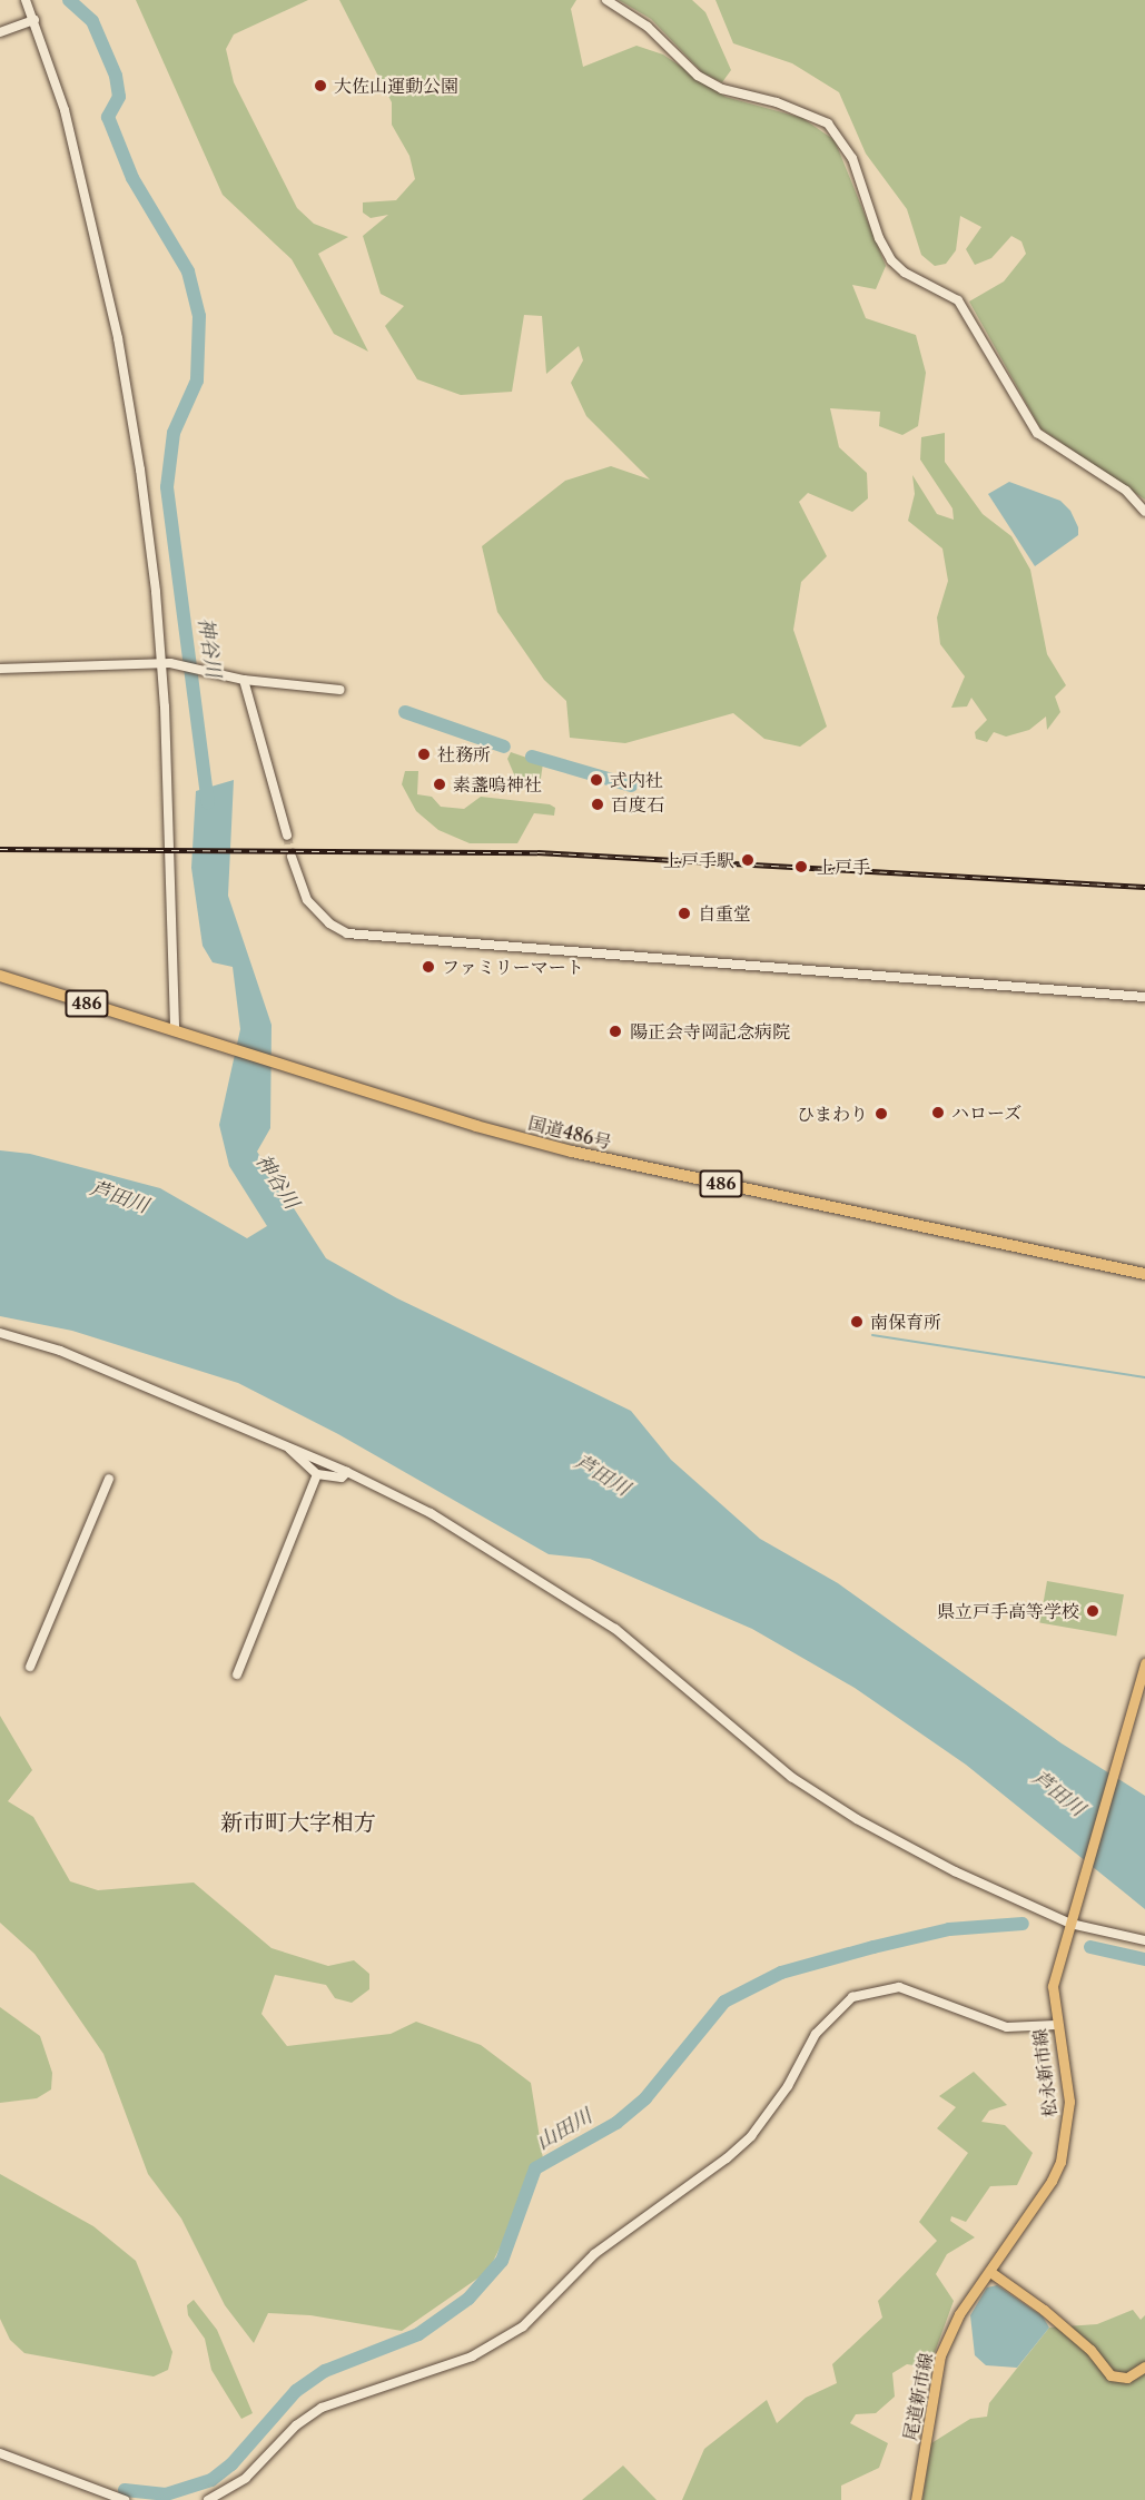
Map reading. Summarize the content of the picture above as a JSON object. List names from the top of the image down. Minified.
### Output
{"streets":{"highway":["486","国道486号"],"main road":["松永新市線","尾道新市線"]},"crossings":[["松永新市線","尾道新市線"]],"districts":["新市町大字相方"],"water":["神谷川","芦田川","山田川"],"places":["大佐山運動公園","社務所","式内社","素盞嗚神社","百度石","上戸手駅","上戸手","自重堂","ファミリーマート","陽正会寺岡記念病院","ハローズ","ひまわり","南保育所","県立戸手高等学校"]}
